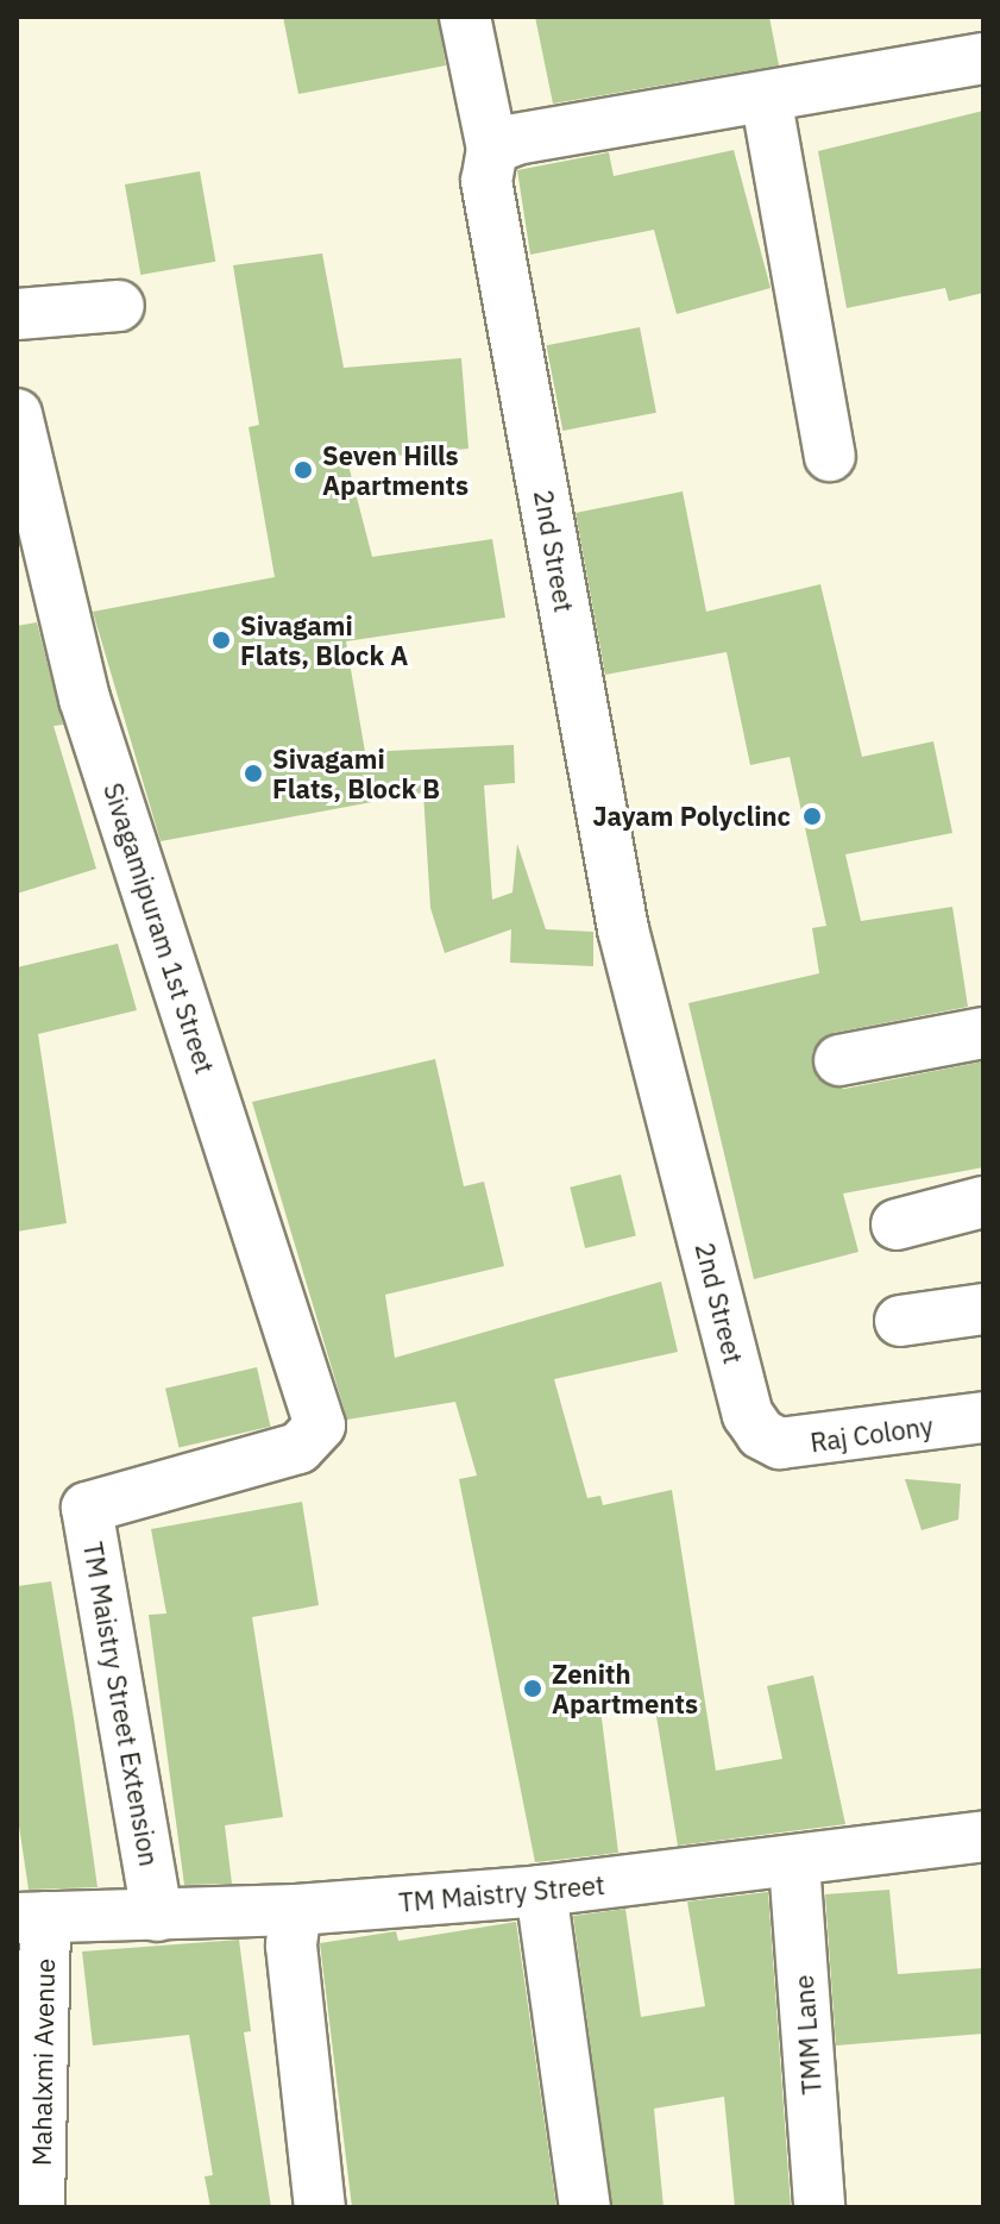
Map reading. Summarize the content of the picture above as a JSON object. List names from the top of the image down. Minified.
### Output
{"streets":{"street":["2nd Street","Sivagamipuram 1st Street","Raj Colony","TM Maistry Street Extension","TM Maistry Street","TMM Lane","Mahalxmi Avenue"]},"crossings":[["2nd Street","Raj Colony"],["Sivagamipuram 1st Street","TM Maistry Street Extension"],["TM Maistry Street Extension","TM Maistry Street"],["TM Maistry Street","TMM Lane"],["TM Maistry Street","Mahalxmi Avenue"]],"places":["Seven Hills Apartments","Sivagami Flats, Block A","Sivagami Flats, Block B","Jayam Polyclinc","Zenith Apartments"]}
